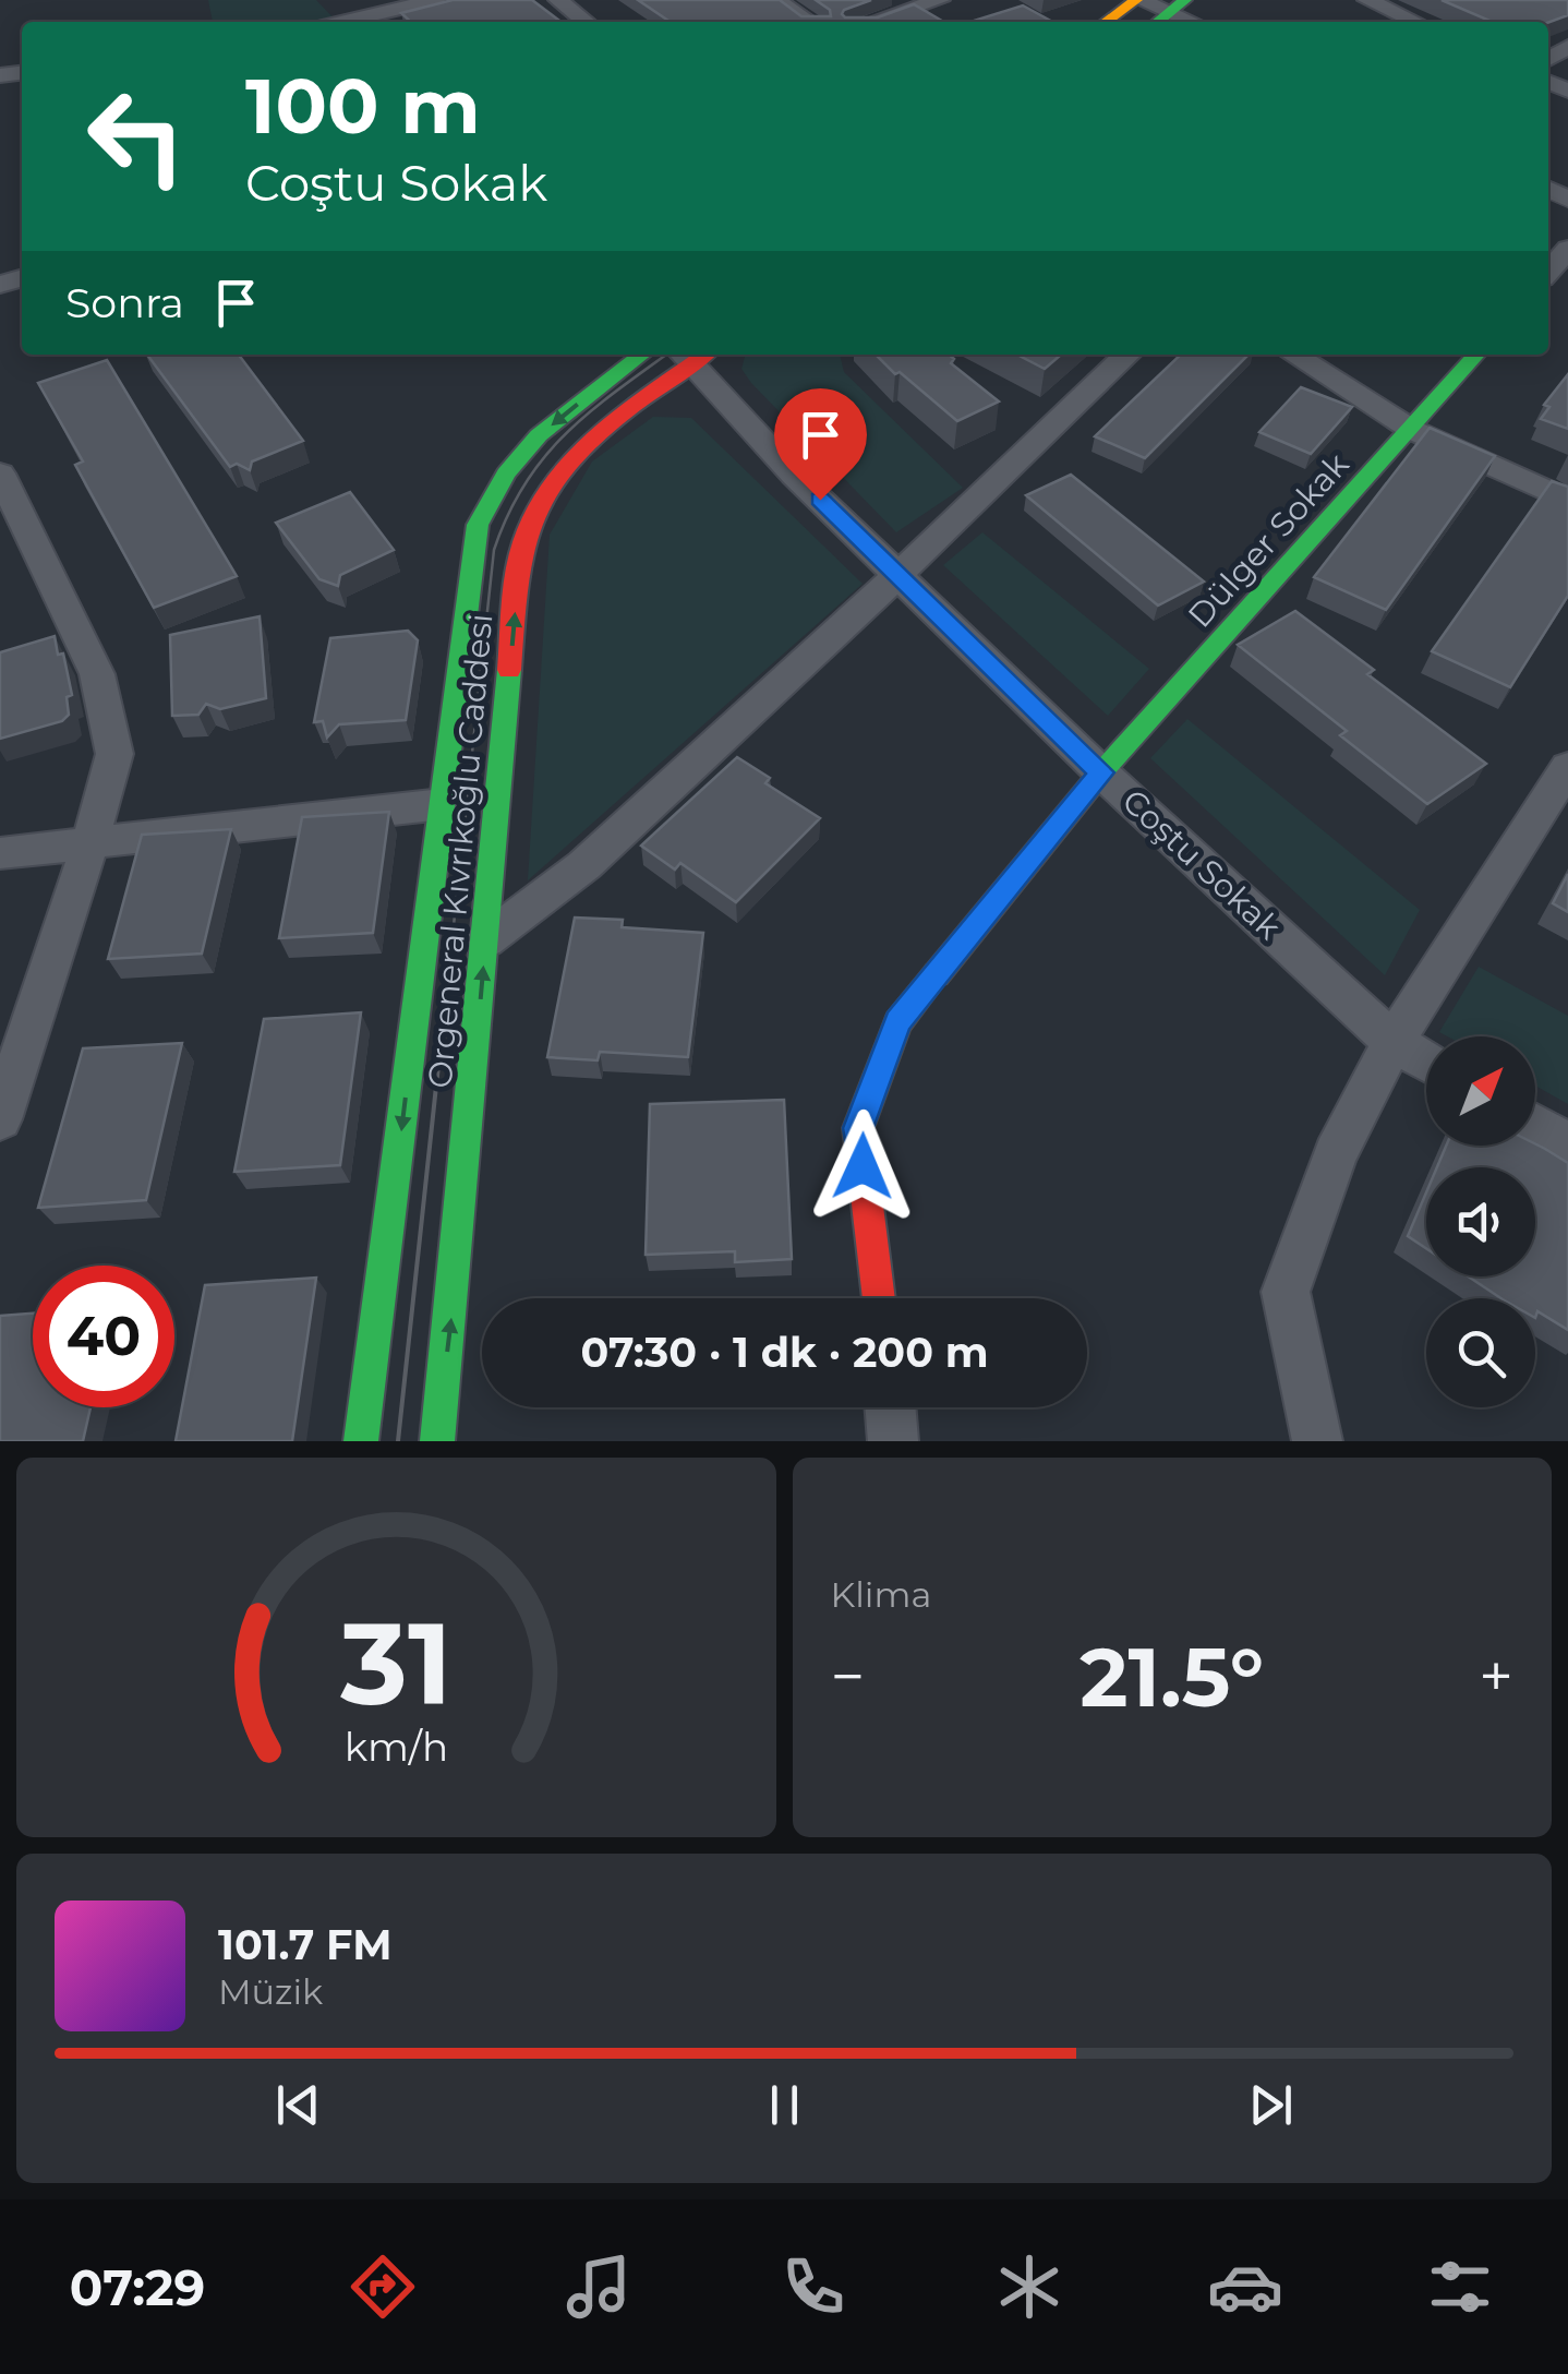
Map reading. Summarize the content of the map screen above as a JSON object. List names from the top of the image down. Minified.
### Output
{"streets":{"main road":["Dülger Sokak","Orgeneral Kıvrıkoğlu Caddesi"],"street":["Coştu Sokak"]},"crossings":[["Dülger Sokak","Coştu Sokak"],["Orgeneral Kıvrıkoğlu Caddesi","Coştu Sokak"]],"north":"top right","page":{"turn":["100 m","Coştu Sokak"],"then":"Sonra","limit":"40","trip":"07:30 · 1 dk · 200 m","tile":"Klima","heat":["−","21.5°","+"],"song":["101.7 FM","Müzik"],"tabs":"07:29","gauge":["31","km/h"]}}
